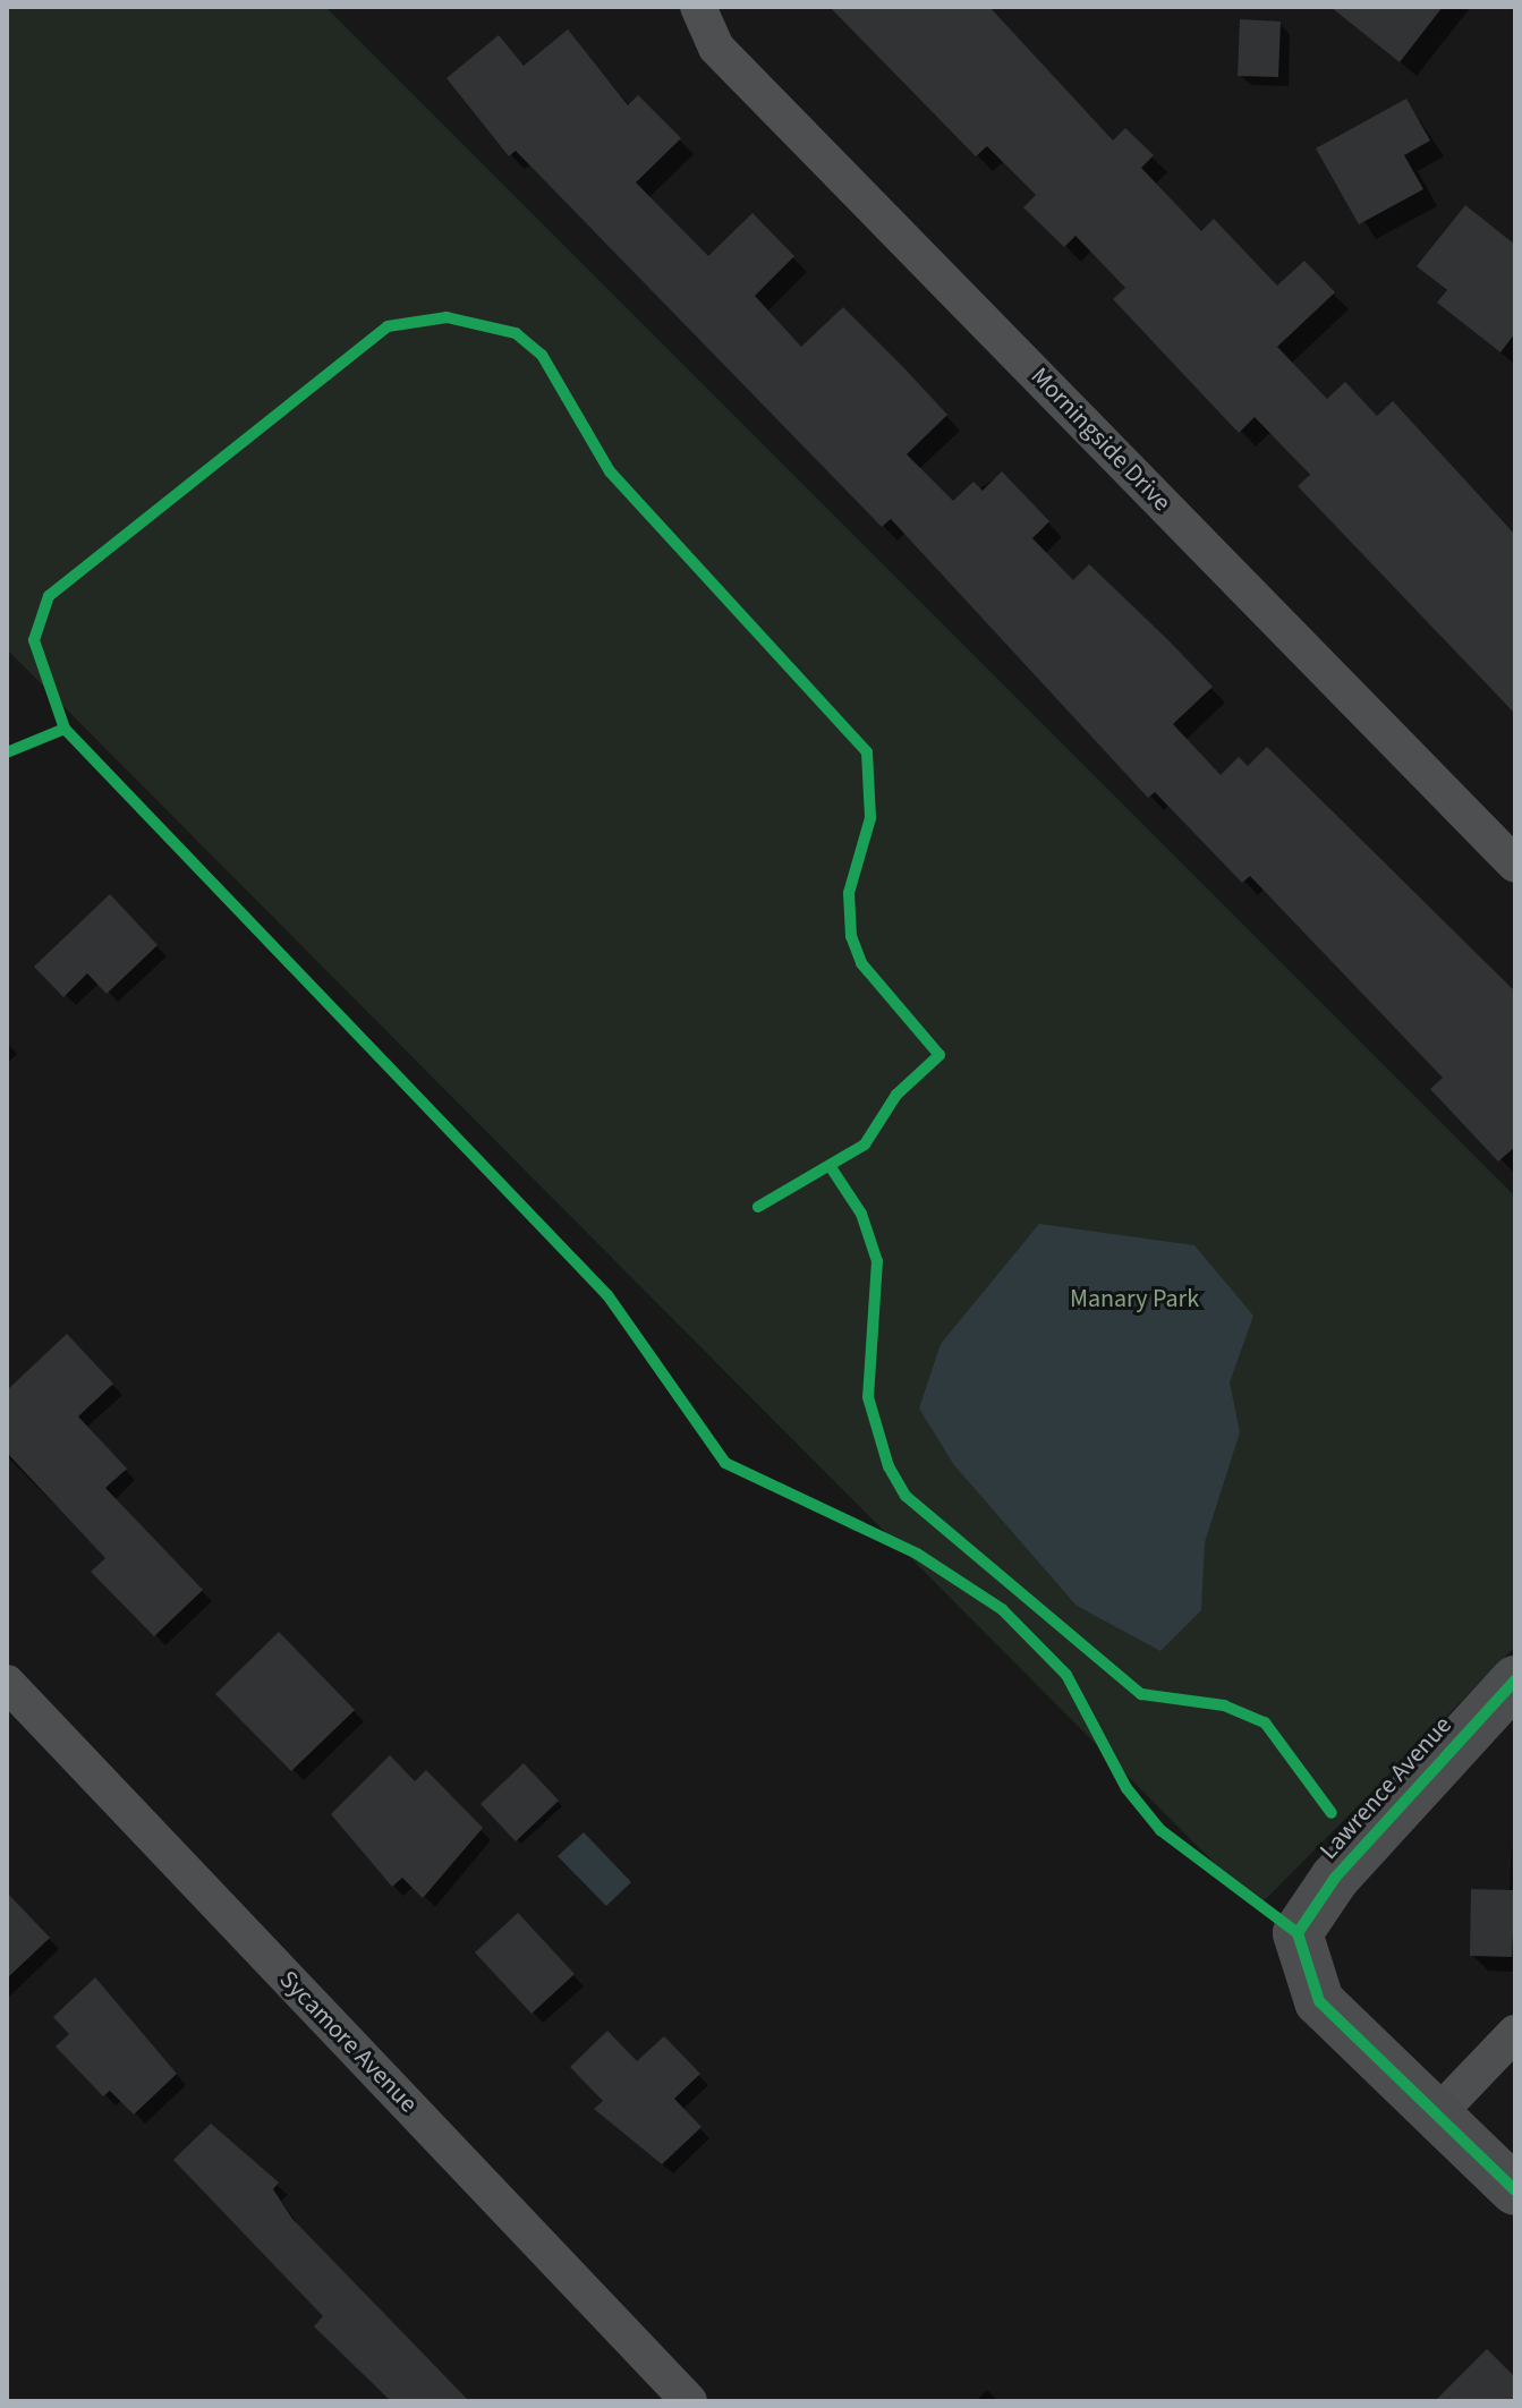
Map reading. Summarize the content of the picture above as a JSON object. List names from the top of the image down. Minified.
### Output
{"streets":{"street":["Morningside Drive","Lawrence Avenue","Sycamore Avenue"]},"parks":["Manary Park"]}
